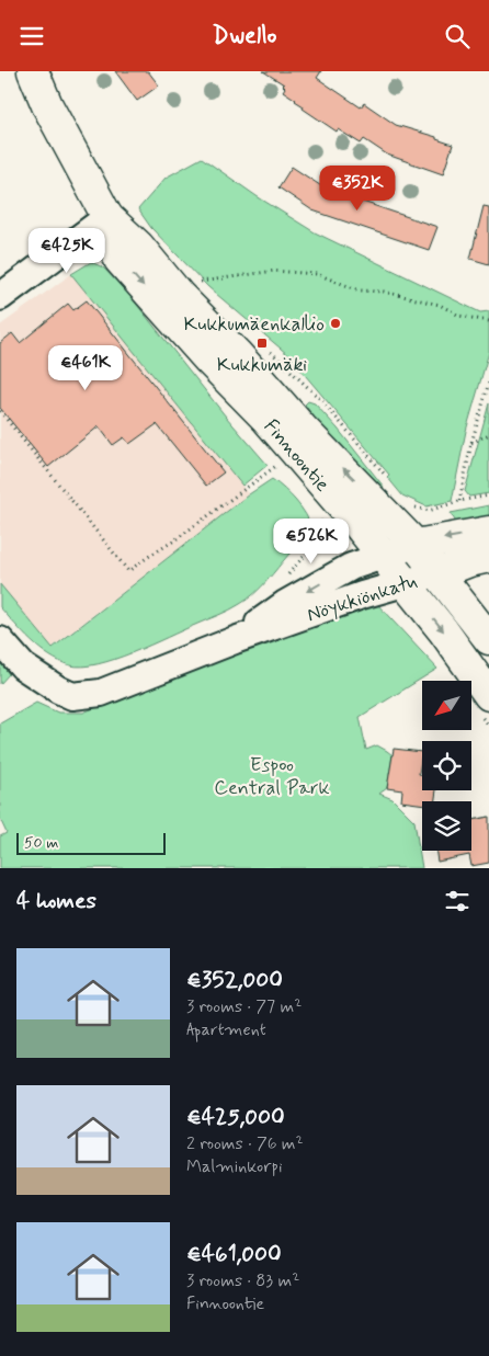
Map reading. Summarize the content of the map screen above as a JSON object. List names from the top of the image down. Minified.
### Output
{"streets":{"main road":["Finnoontie","Nöykkiönkatu"]},"crossings":[["Finnoontie","Nöykkiönkatu"]],"parks":["Espoo Central Park"],"places":{"other":["Kukkumäenkallio"],"transit":["Kukkumäki"]},"scale_bar":"50 m","north":"bottom left","page":{"header":"Dwello","price":["€352K","€425K","€461K","€526K"],"scale":"50 m","heading":"4 homes","list":[{"name":"€352,000","note":"3 rooms · 77 m² · Apartment"},{"name":"€425,000","note":"2 rooms · 76 m² · Malminkorpi"},{"name":"€461,000","note":"3 rooms · 83 m² · Finnoontie"}]}}
